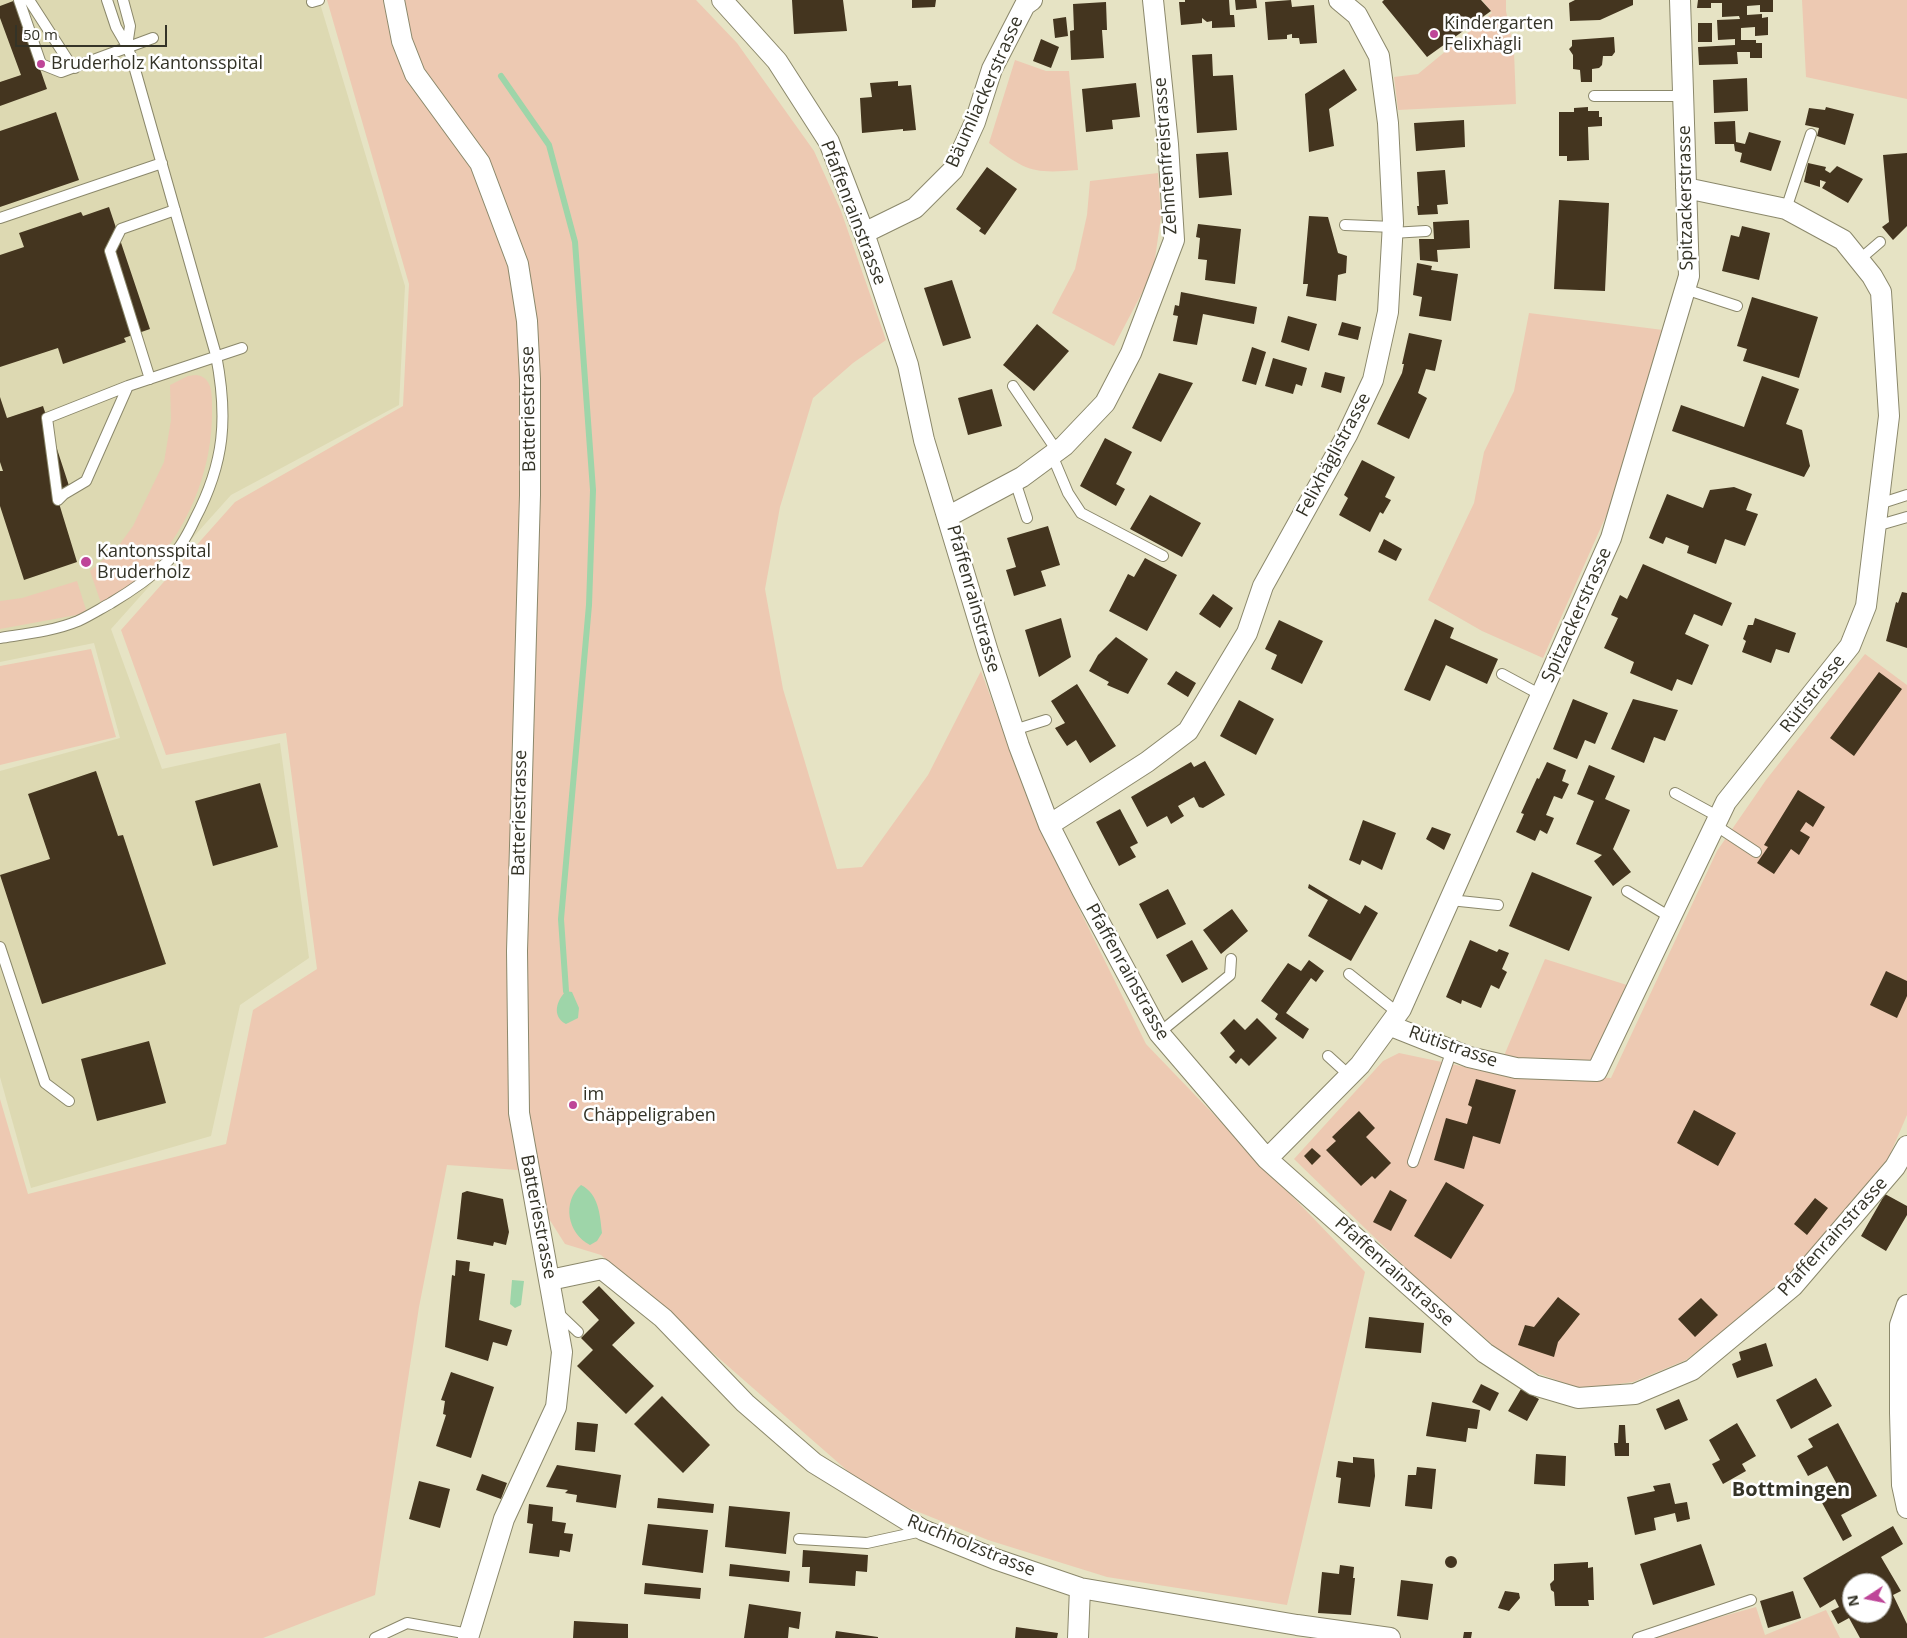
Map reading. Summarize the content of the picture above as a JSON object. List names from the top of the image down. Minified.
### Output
{"streets":{"street":["Bäumliackerstrasse","Zehntenfreistrasse","Spitzackerstrasse","Pfaffenrainstrasse","Batteriestrasse","Felixhäglistrasse","Rütistrasse","Ruchholzstrasse"]},"crossings":[["Bäumliackerstrasse","Pfaffenrainstrasse"],["Zehntenfreistrasse","Pfaffenrainstrasse"],["Spitzackerstrasse","Pfaffenrainstrasse"],["Spitzackerstrasse","Rütistrasse"],["Pfaffenrainstrasse","Felixhäglistrasse"],["Batteriestrasse","Ruchholzstrasse"]],"districts":["Bottmingen"],"places":["Kindergarten Felixhägli","Bruderholz Kantonsspital","Kantonsspital Bruderholz","im Chäppeligraben"],"scale_bar":"50 m","north":"left"}
